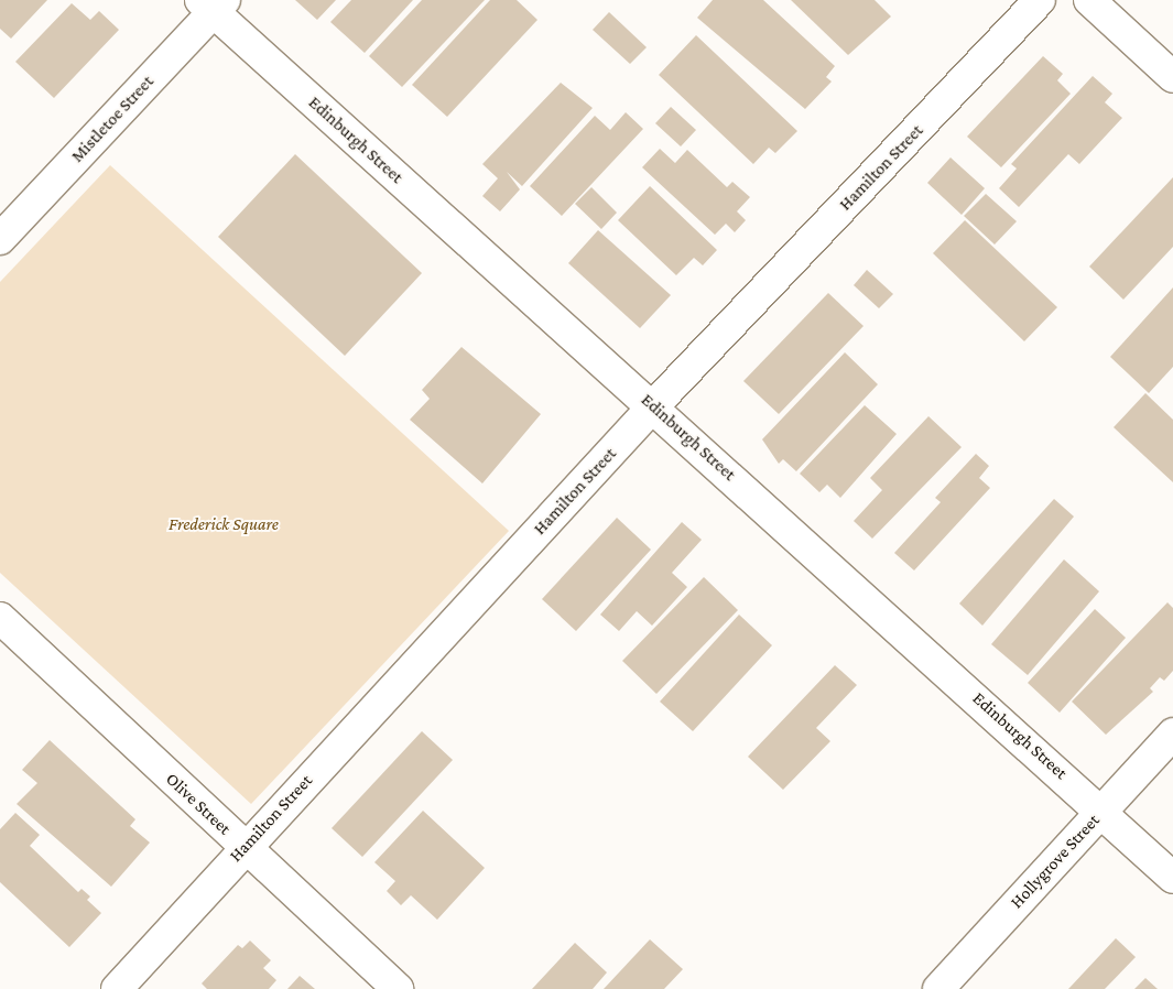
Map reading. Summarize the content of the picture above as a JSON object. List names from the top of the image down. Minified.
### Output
{"streets":{"street":["Mistletoe Street","Edinburgh Street","Hamilton Street","Olive Street","Hollygrove Street"]},"crossings":[["Mistletoe Street","Edinburgh Street"],["Edinburgh Street","Hamilton Street"],["Edinburgh Street","Hollygrove Street"],["Hamilton Street","Olive Street"]],"parks":["Frederick Square"]}
